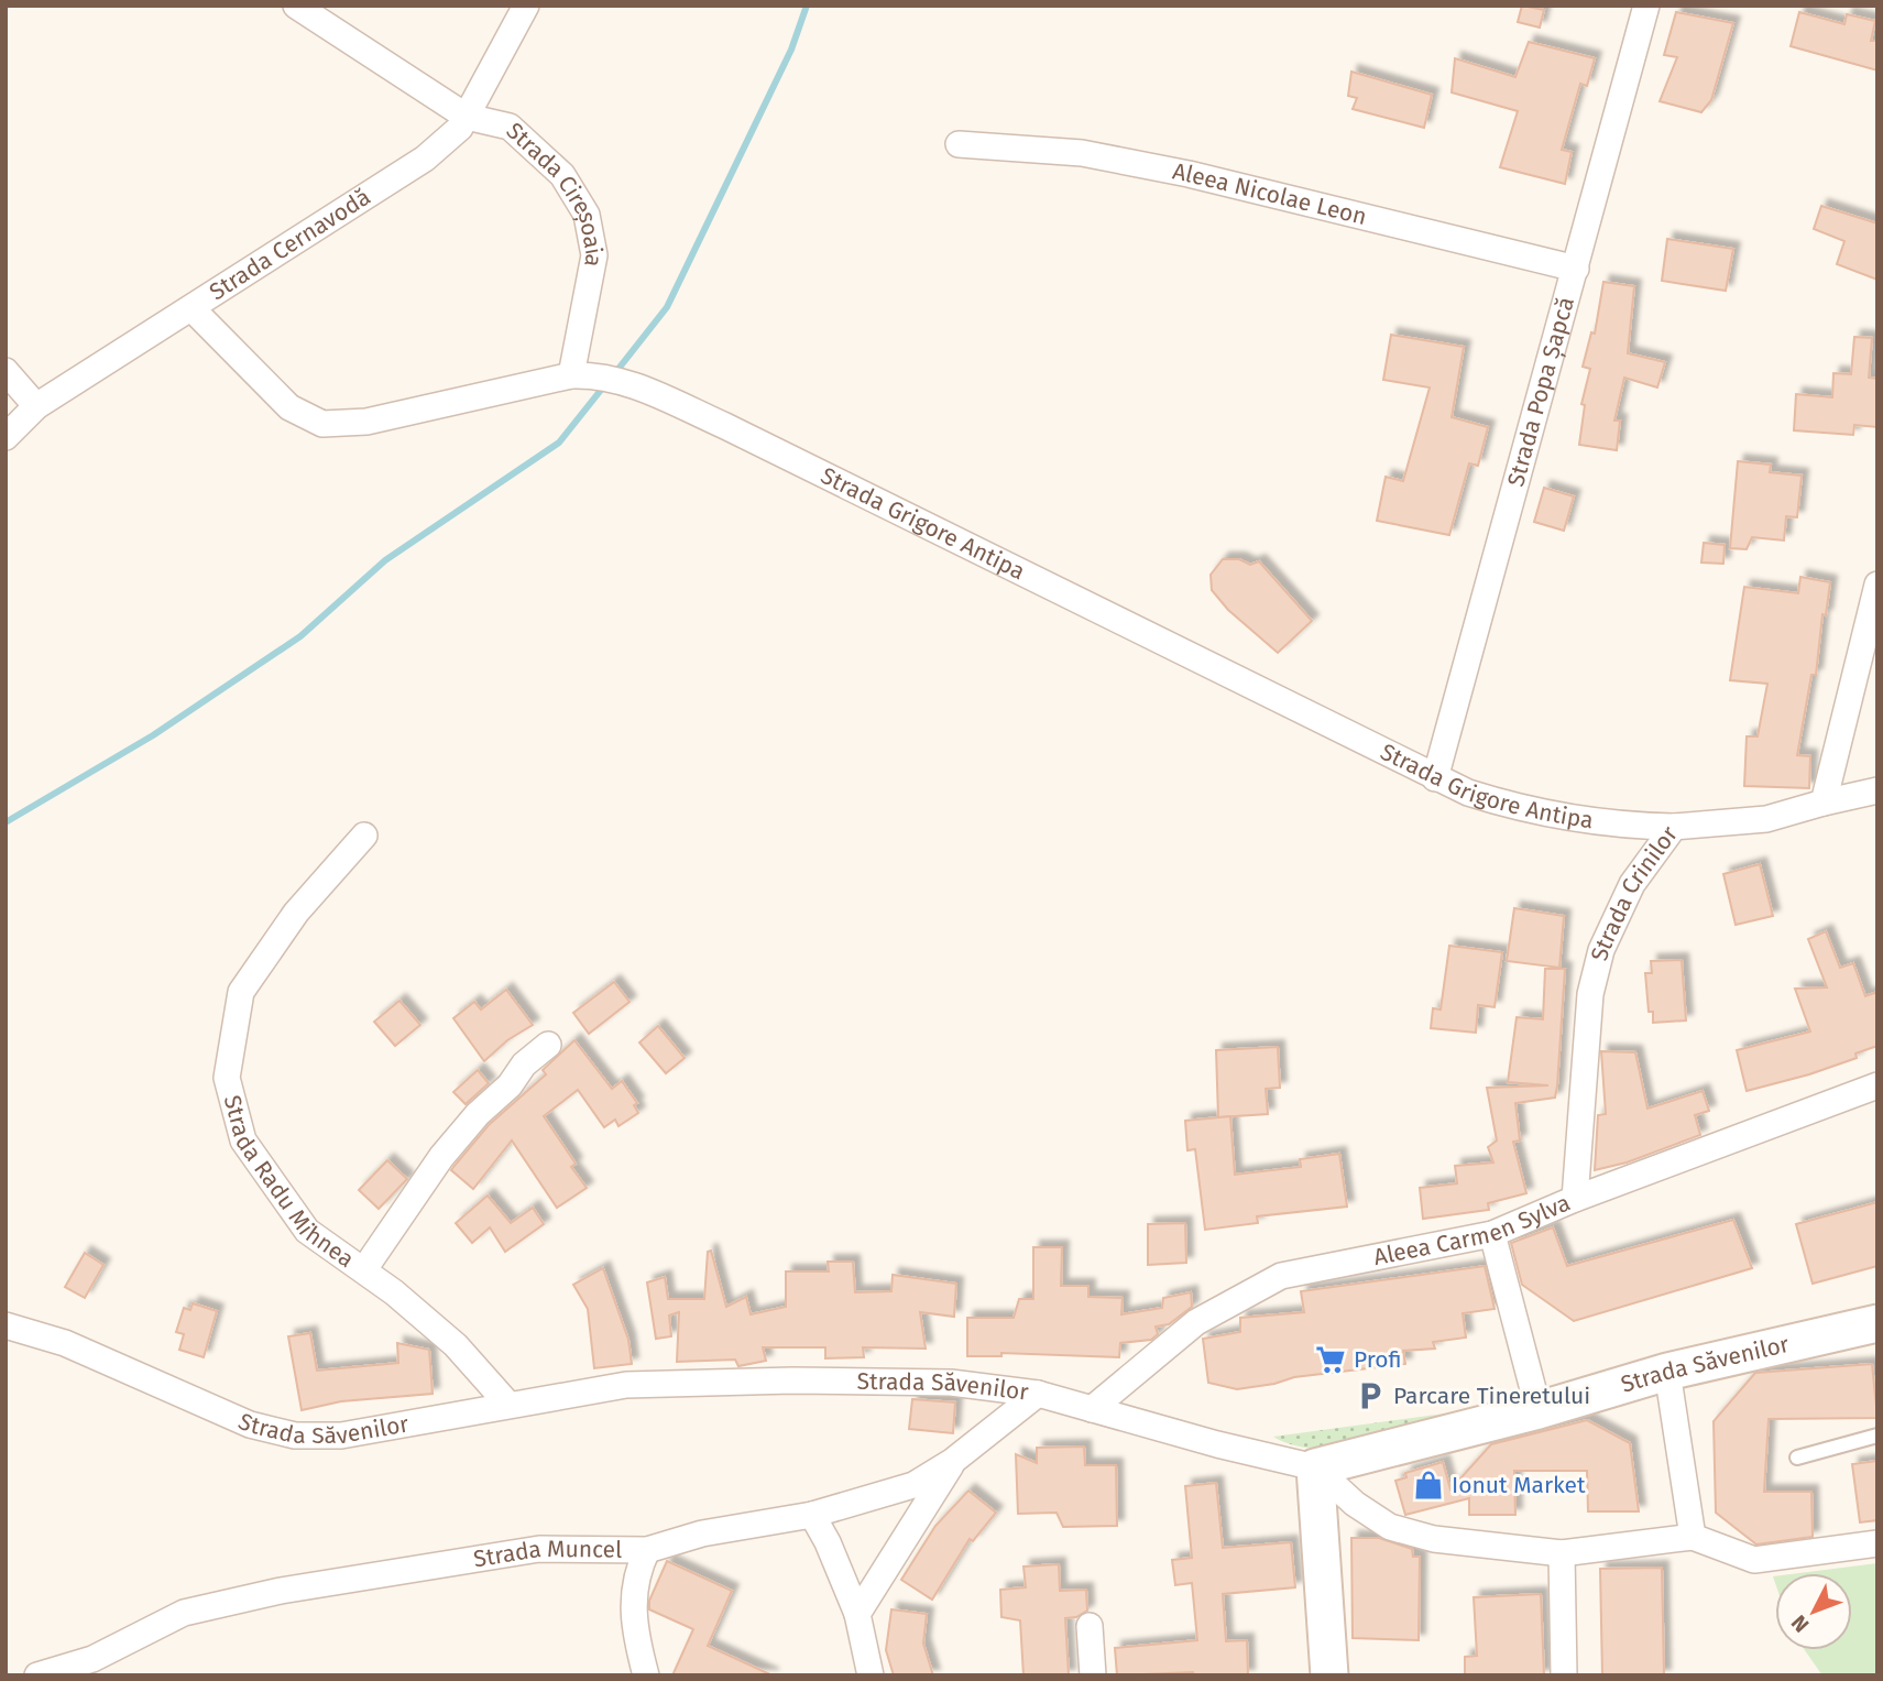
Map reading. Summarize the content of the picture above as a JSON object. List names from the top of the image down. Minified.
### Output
{"streets":{"street":["Aleea Nicolae Leon","Strada Cireșoaia","Strada Cernavodă","Strada Popa Șapcă","Strada Grigore Antipa","Strada Crinilor","Strada Radu Mihnea","Aleea Carmen Sylva","Strada Săvenilor","Strada Muncel"]},"crossings":[["Aleea Nicolae Leon","Strada Popa Șapcă"],["Strada Cireșoaia","Strada Cernavodă"],["Strada Cireșoaia","Strada Grigore Antipa"],["Strada Cernavodă","Strada Grigore Antipa"],["Strada Popa Șapcă","Strada Grigore Antipa"],["Strada Grigore Antipa","Strada Crinilor"],["Strada Crinilor","Aleea Carmen Sylva"],["Strada Radu Mihnea","Strada Săvenilor"],["Aleea Carmen Sylva","Strada Săvenilor"],["Strada Săvenilor","Strada Muncel"]],"places":{"supermarket":["Profi"],"parking":["Parcare Tineretului"],"shop":["Ionut Market"]},"north":"bottom left"}
